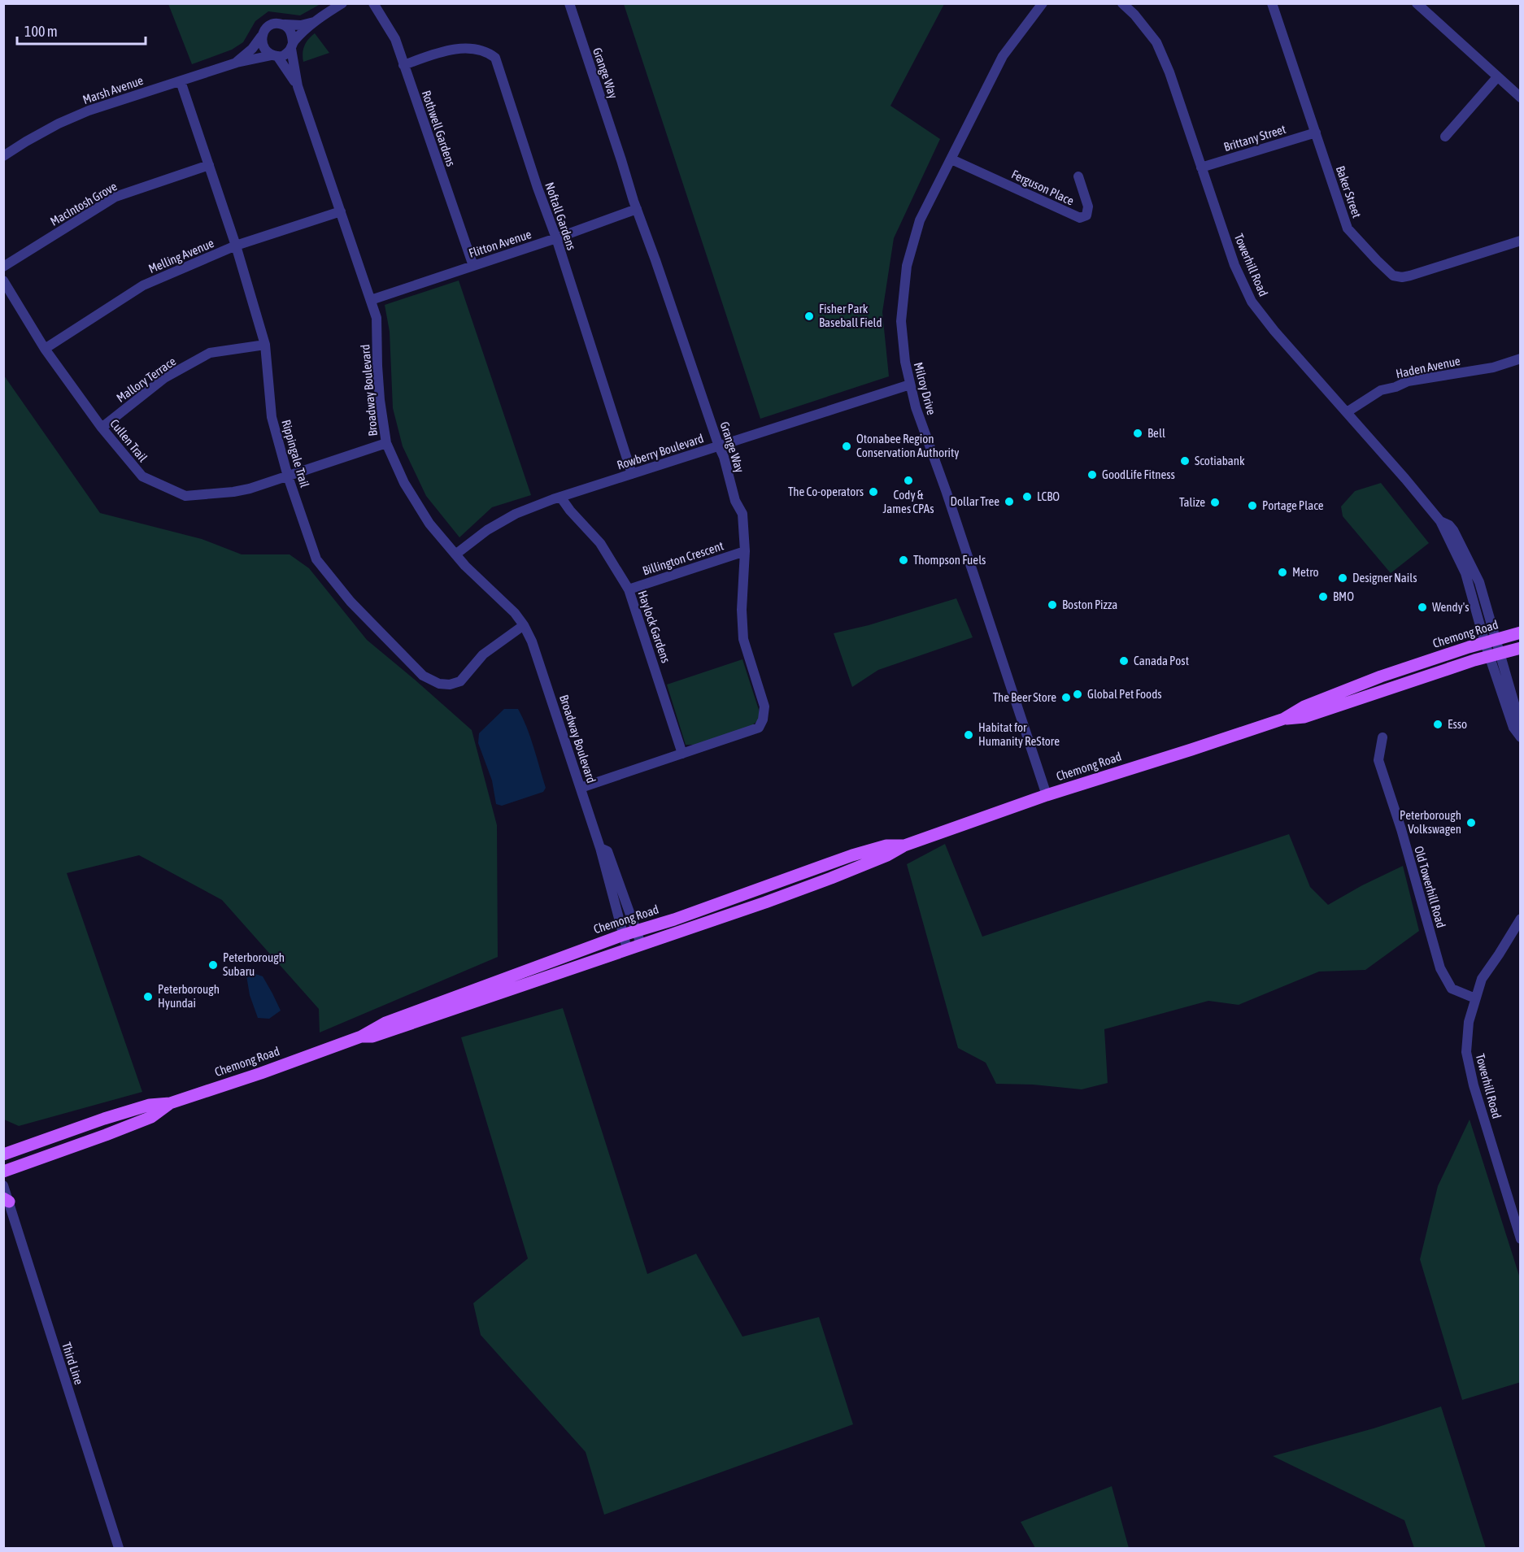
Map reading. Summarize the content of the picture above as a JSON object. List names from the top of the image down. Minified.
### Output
{"streets":{"main road":["Chemong Road"],"street":["Grange Way","Marsh Avenue","Rothwell Gardens","Brittany Street","Ferguson Place","Baker Street","MacIntosh Grove","Noftall Gardens","Flitton Avenue","Melling Avenue","Towerhill Road","Haden Avenue","Mallory Terrace","Milroy Drive","Broadway Boulevard","Cullen Trail","Rowberry Boulevard","Rippingale Trail","Billington Crescent","Haylock Gardens","Old Towerhill Road","Third Line"]},"crossings":[["Grange Way","Flitton Avenue"],["Grange Way","Broadway Boulevard"],["Grange Way","Rowberry Boulevard"],["Grange Way","Billington Crescent"],["Grange Way","Haylock Gardens"],["Marsh Avenue","Broadway Boulevard"],["Marsh Avenue","Rippingale Trail"],["Rothwell Gardens","Noftall Gardens"],["Rothwell Gardens","Flitton Avenue"],["Brittany Street","Baker Street"],["Brittany Street","Towerhill Road"],["Ferguson Place","Milroy Drive"],["MacIntosh Grove","Rippingale Trail"],["Noftall Gardens","Flitton Avenue"],["Noftall Gardens","Rowberry Boulevard"],["Flitton Avenue","Broadway Boulevard"],["Melling Avenue","Broadway Boulevard"],["Melling Avenue","Cullen Trail"],["Melling Avenue","Rippingale Trail"],["Towerhill Road","Haden Avenue"],["Towerhill Road","Chemong Road"],["Towerhill Road","Old Towerhill Road"],["Mallory Terrace","Cullen Trail"],["Mallory Terrace","Rippingale Trail"],["Milroy Drive","Rowberry Boulevard"],["Milroy Drive","Chemong Road"],["Broadway Boulevard","Cullen Trail"],["Broadway Boulevard","Rowberry Boulevard"],["Broadway Boulevard","Rippingale Trail"],["Broadway Boulevard","Chemong Road"],["Cullen Trail","Rippingale Trail"],["Rowberry Boulevard","Haylock Gardens"],["Billington Crescent","Haylock Gardens"]],"places":["Fisher Park Baseball Field","Bell","Otonabee Region Conservation Authority","Scotiabank","GoodLife Fitness","Cody & James CPAs","The Co-operators","LCBO","Dollar Tree","Talize","Portage Place","Thompson Fuels","Metro","Designer Nails","BMO","Boston Pizza","Wendy's","Canada Post","Global Pet Foods","The Beer Store","Esso","Habitat for Humanity ReStore","Peterborough Volkswagen","Peterborough Subaru","Peterborough Hyundai"],"scale_bar":"100 m"}
